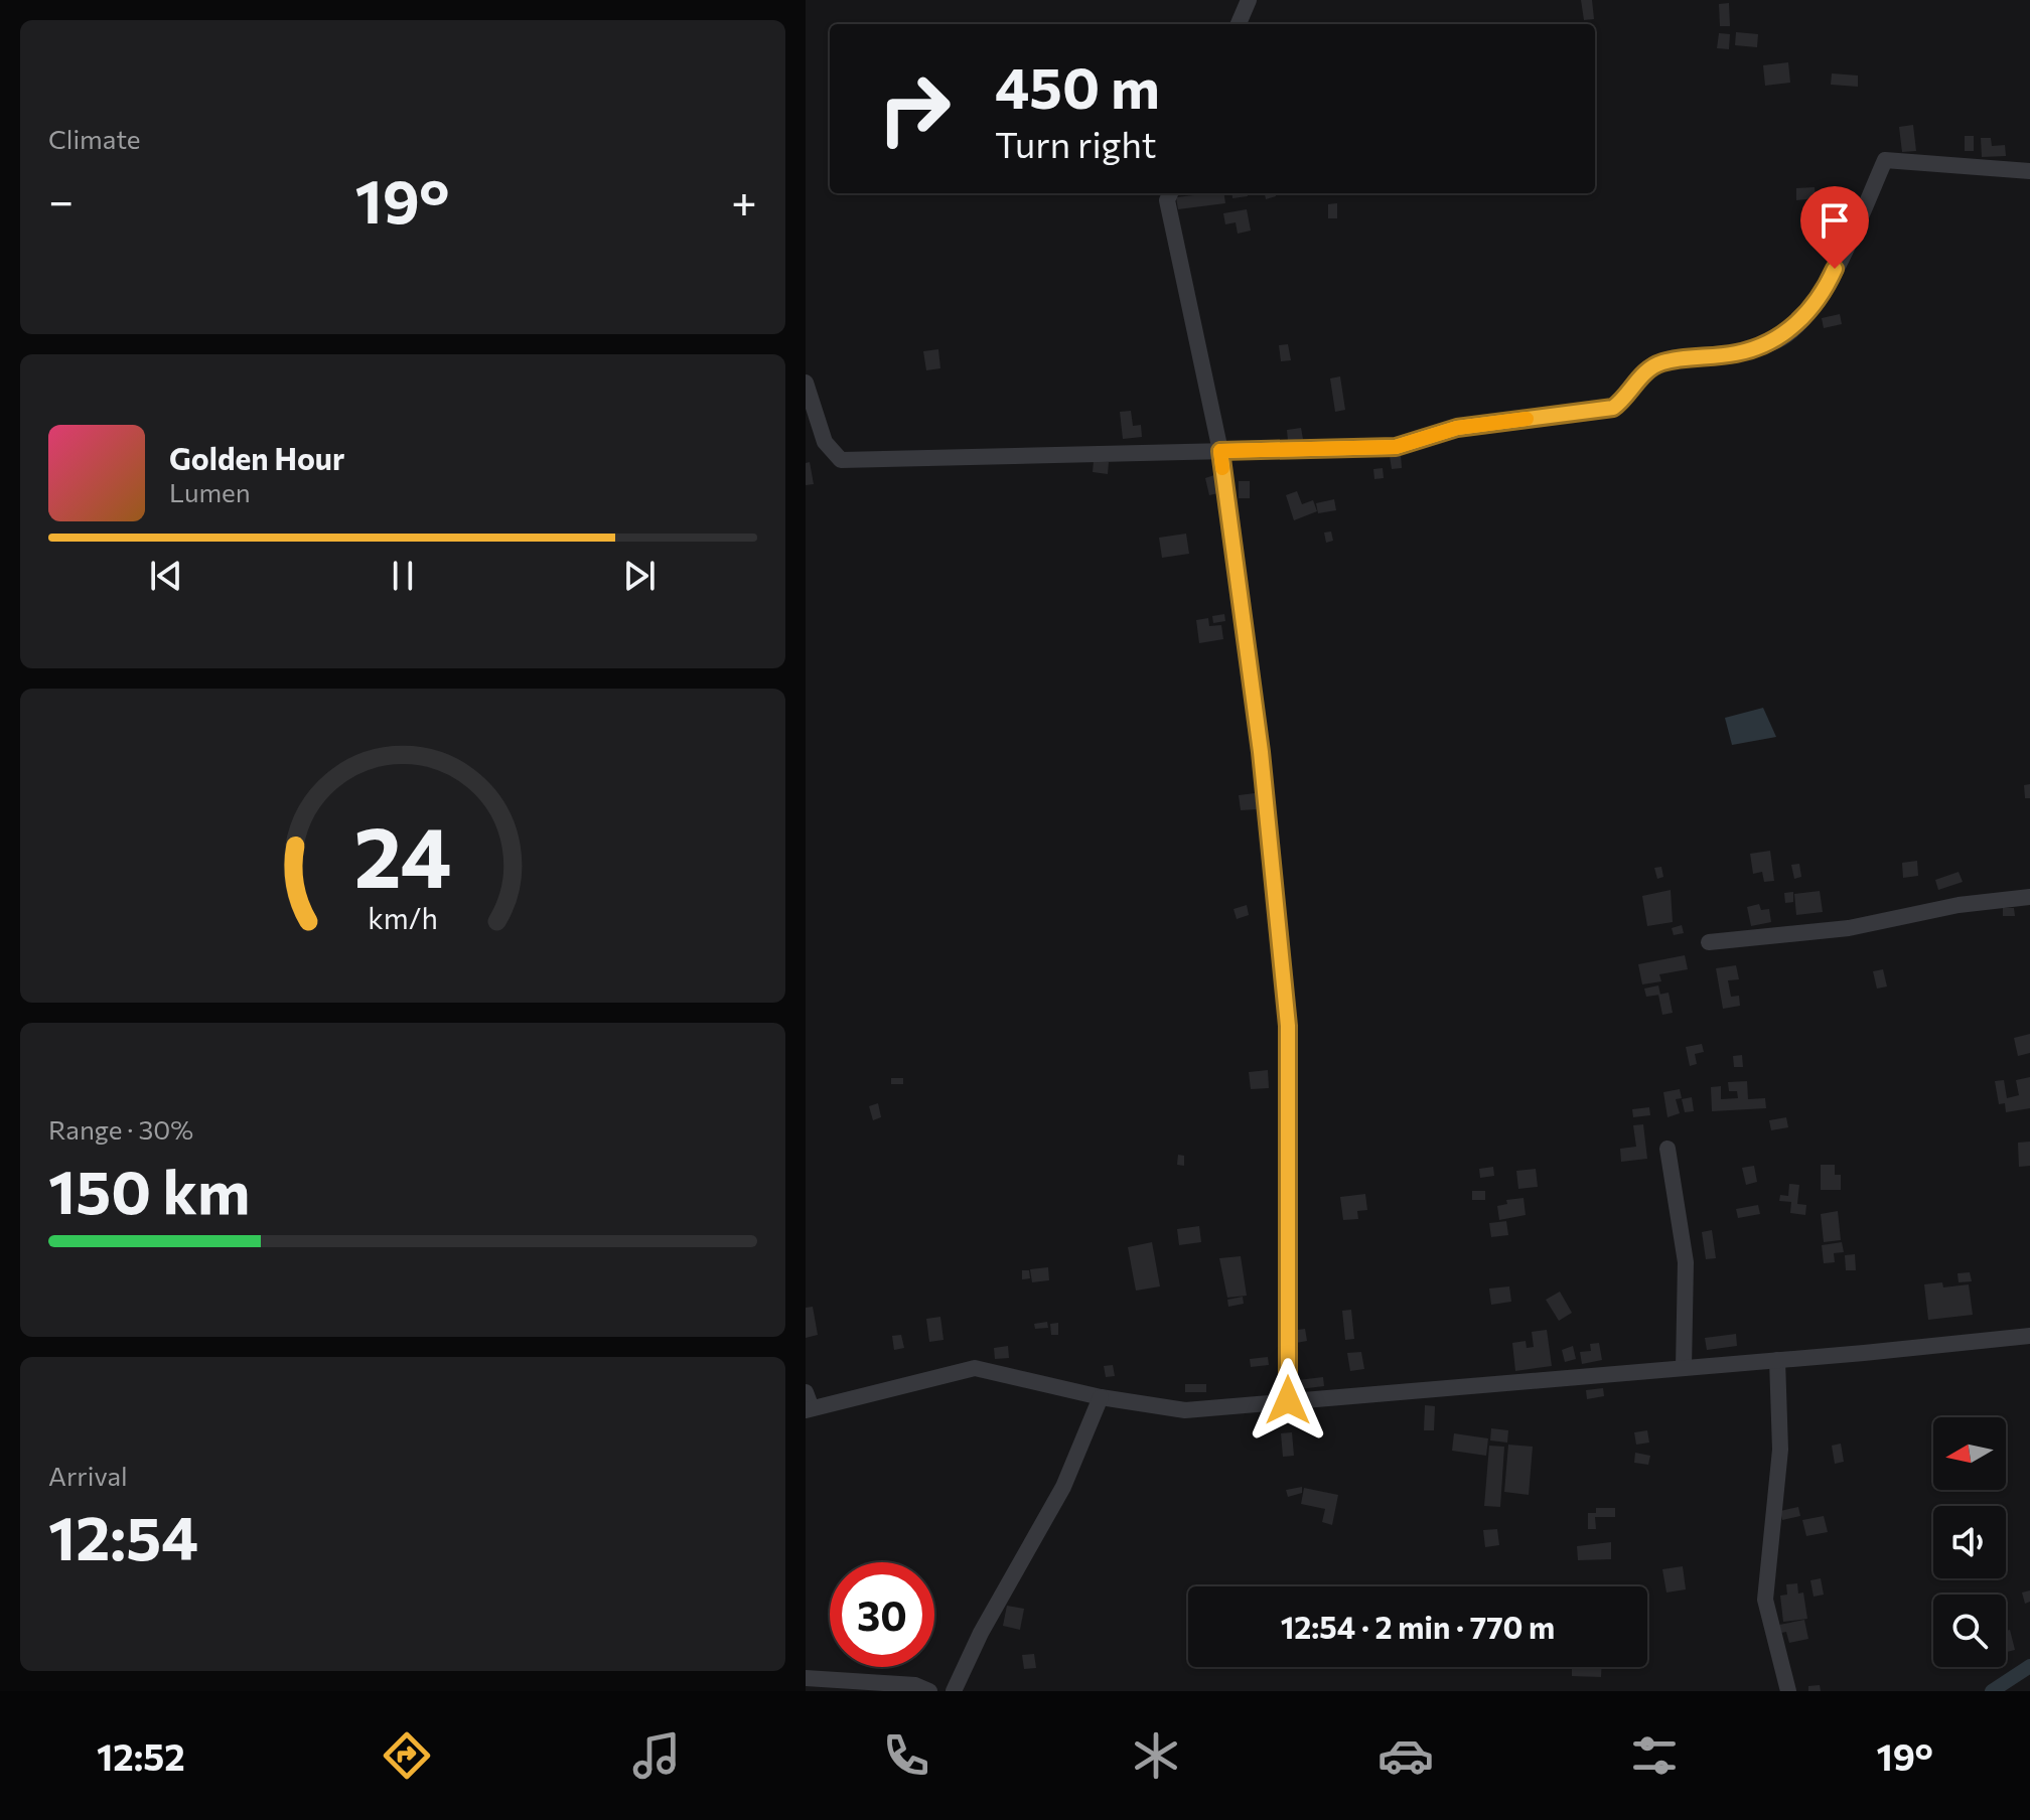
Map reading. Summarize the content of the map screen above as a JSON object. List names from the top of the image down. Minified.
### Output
{"north":"left","page":{"tile":["Climate",["Range · 30%","150 km"],["Arrival","12:54"]],"turn":["450 m","Turn right"],"heat":["−","19°","+"],"song":["Golden Hour","Lumen"],"limit":"30","trip":"12:54 · 2 min · 770 m","tabs":["12:52","19°"],"gauge":["24","km/h"]}}
